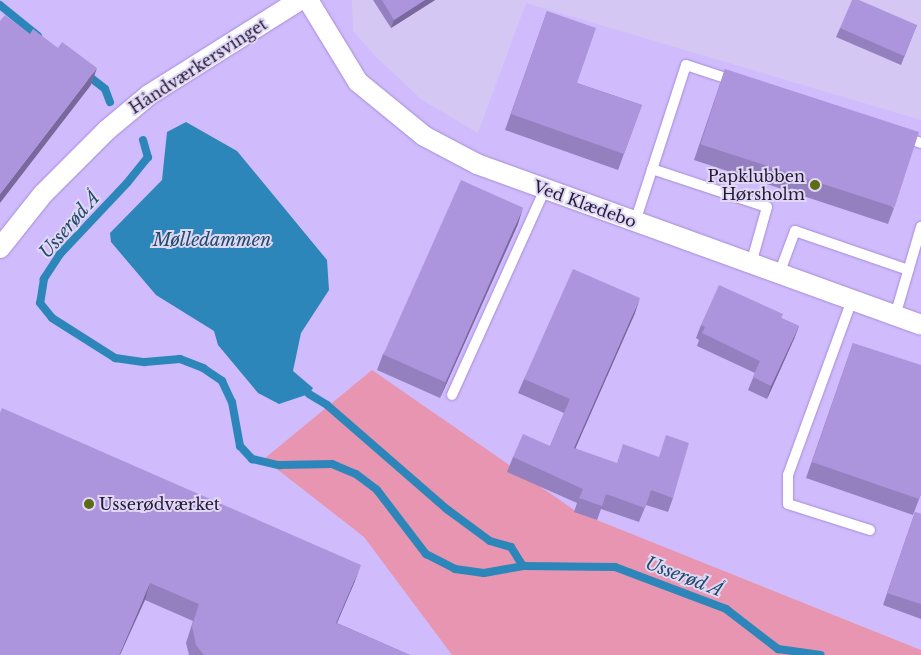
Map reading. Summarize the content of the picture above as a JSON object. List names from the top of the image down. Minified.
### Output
{"streets":{"street":["Håndværkersvinget","Ved Klædebo"]},"water":["Usserød Å","Mølledammen"],"places":["Papklubben Hørsholm","Usserødværket"]}
